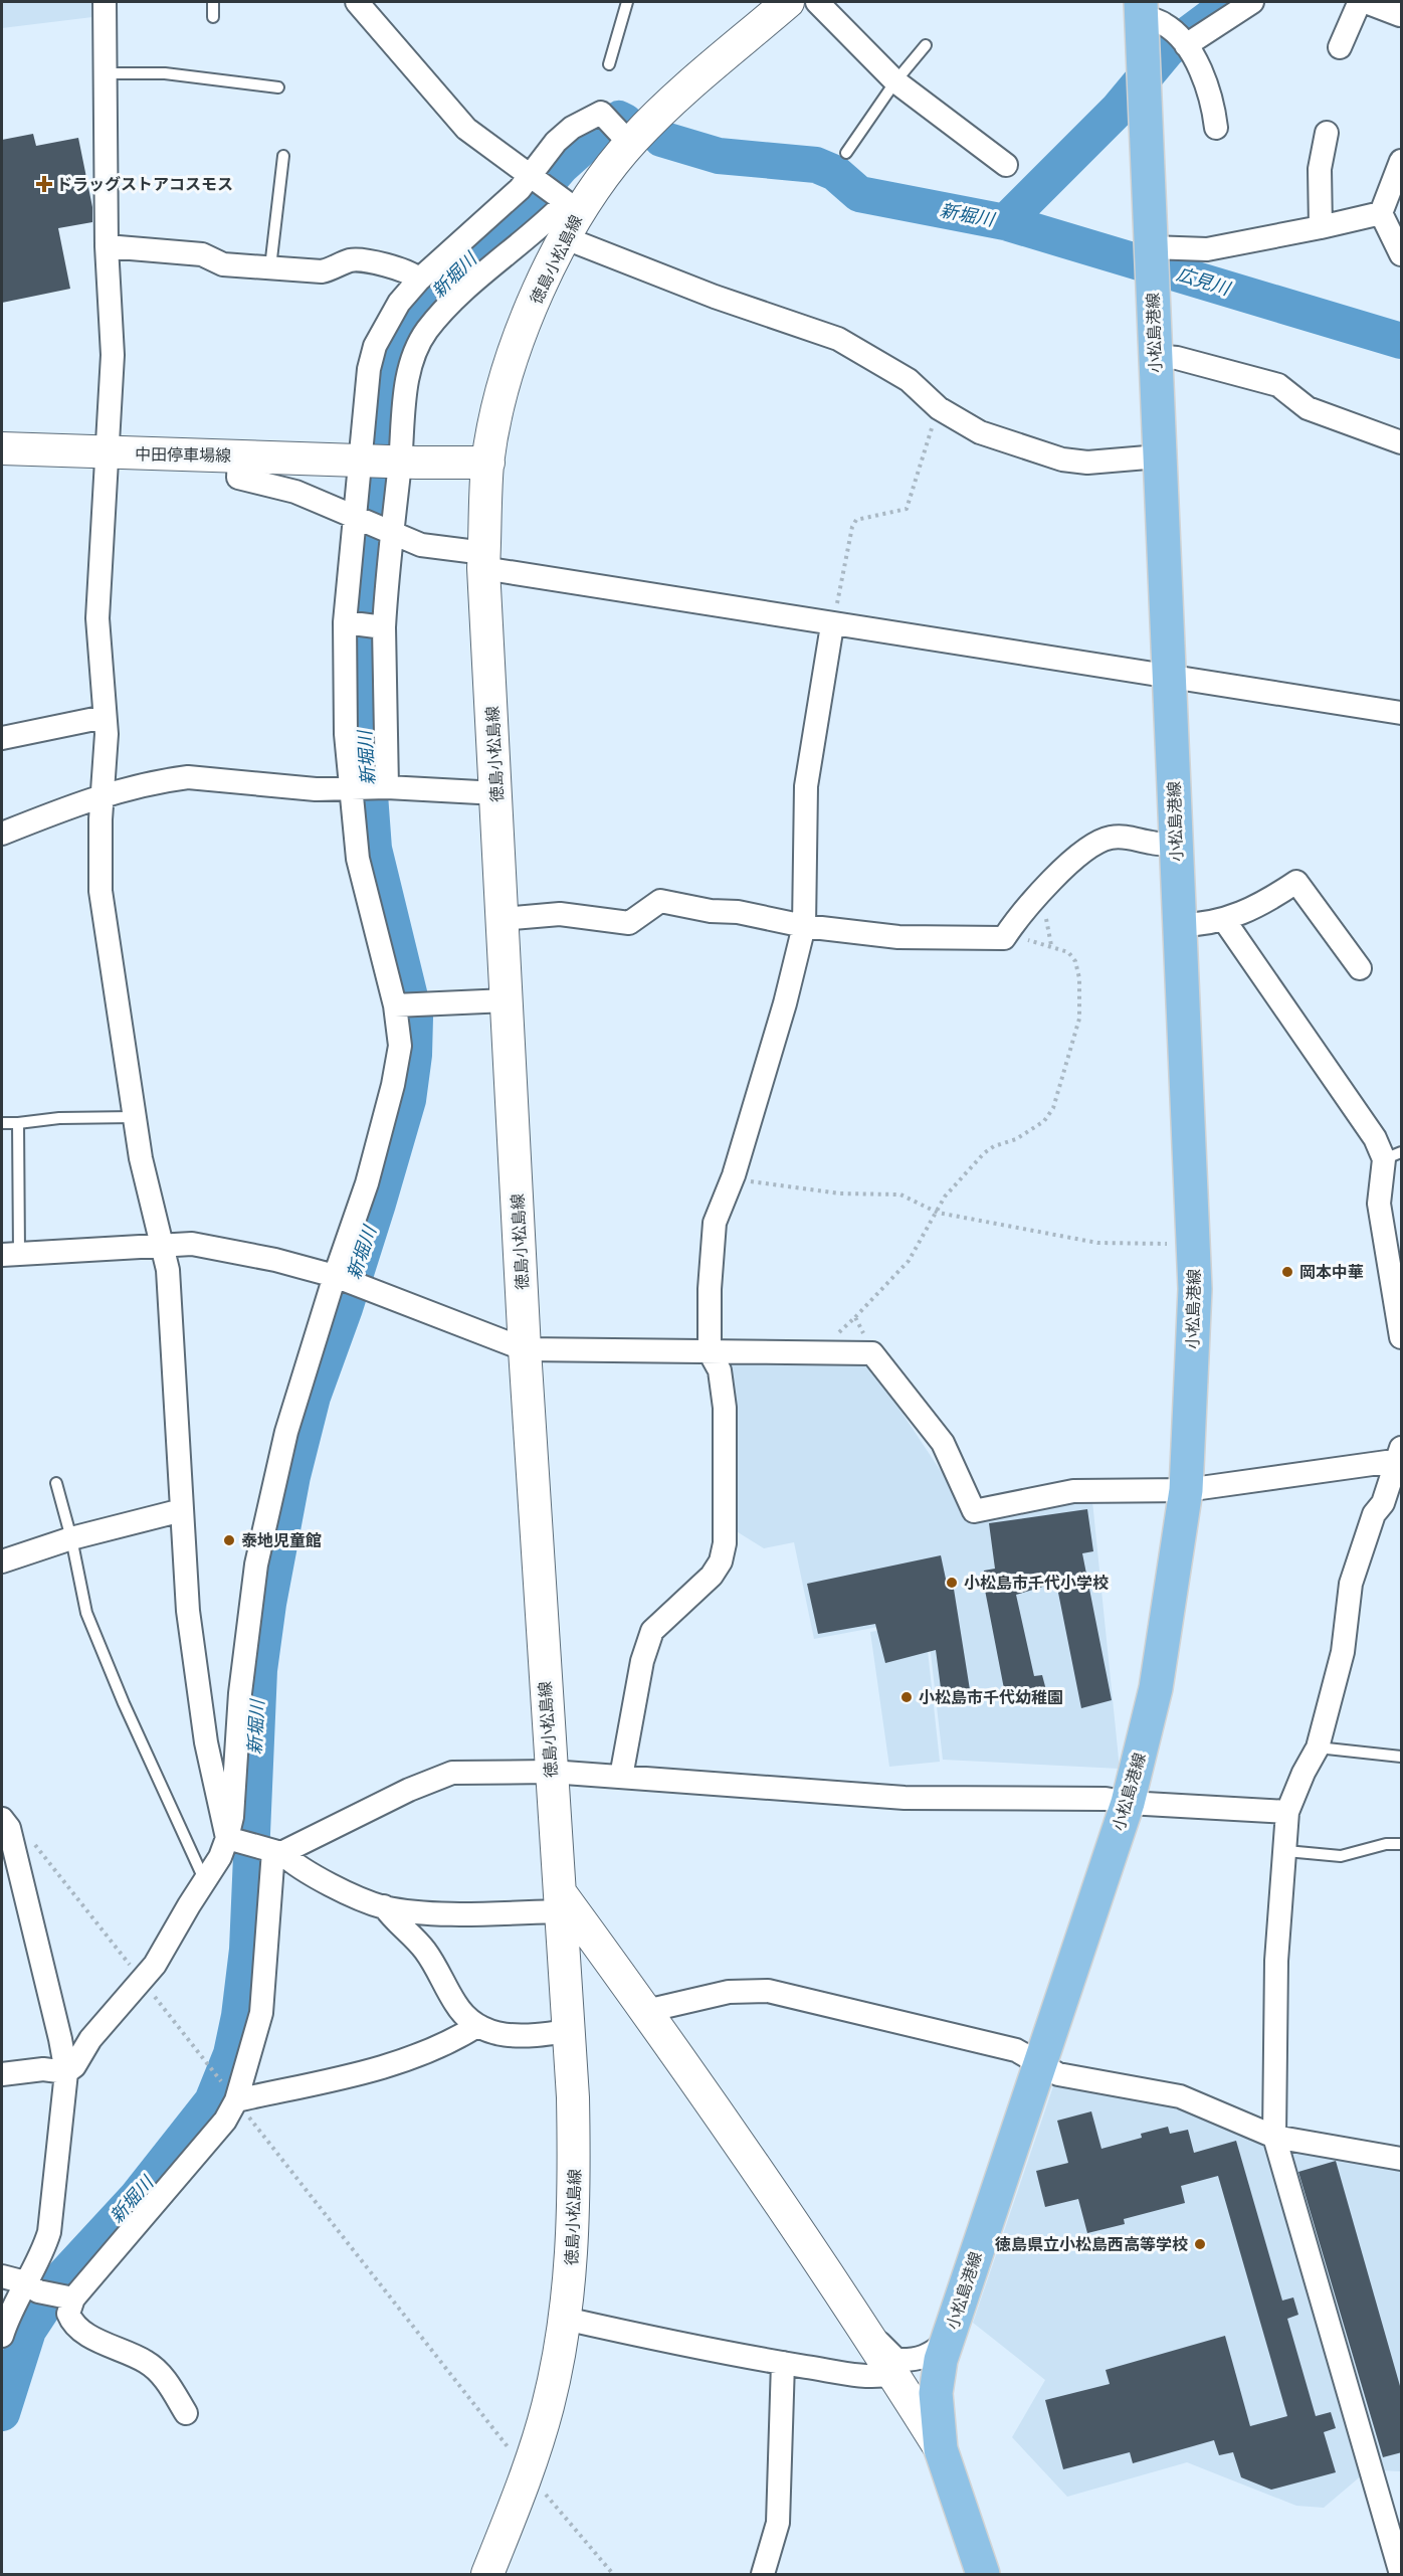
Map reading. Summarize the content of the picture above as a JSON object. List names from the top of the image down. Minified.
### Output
{"streets":{"main road":["徳島小松島線","小松島港線","中田停車場線"]},"crossings":[["徳島小松島線","中田停車場線"]],"water":["新堀川","広見川"],"places":{"health":["ドラッグストアコスモス"],"other":["岡本中華","泰地児童館","小松島市千代小学校","小松島市千代幼稚園","徳島県立小松島西高等学校"]}}
